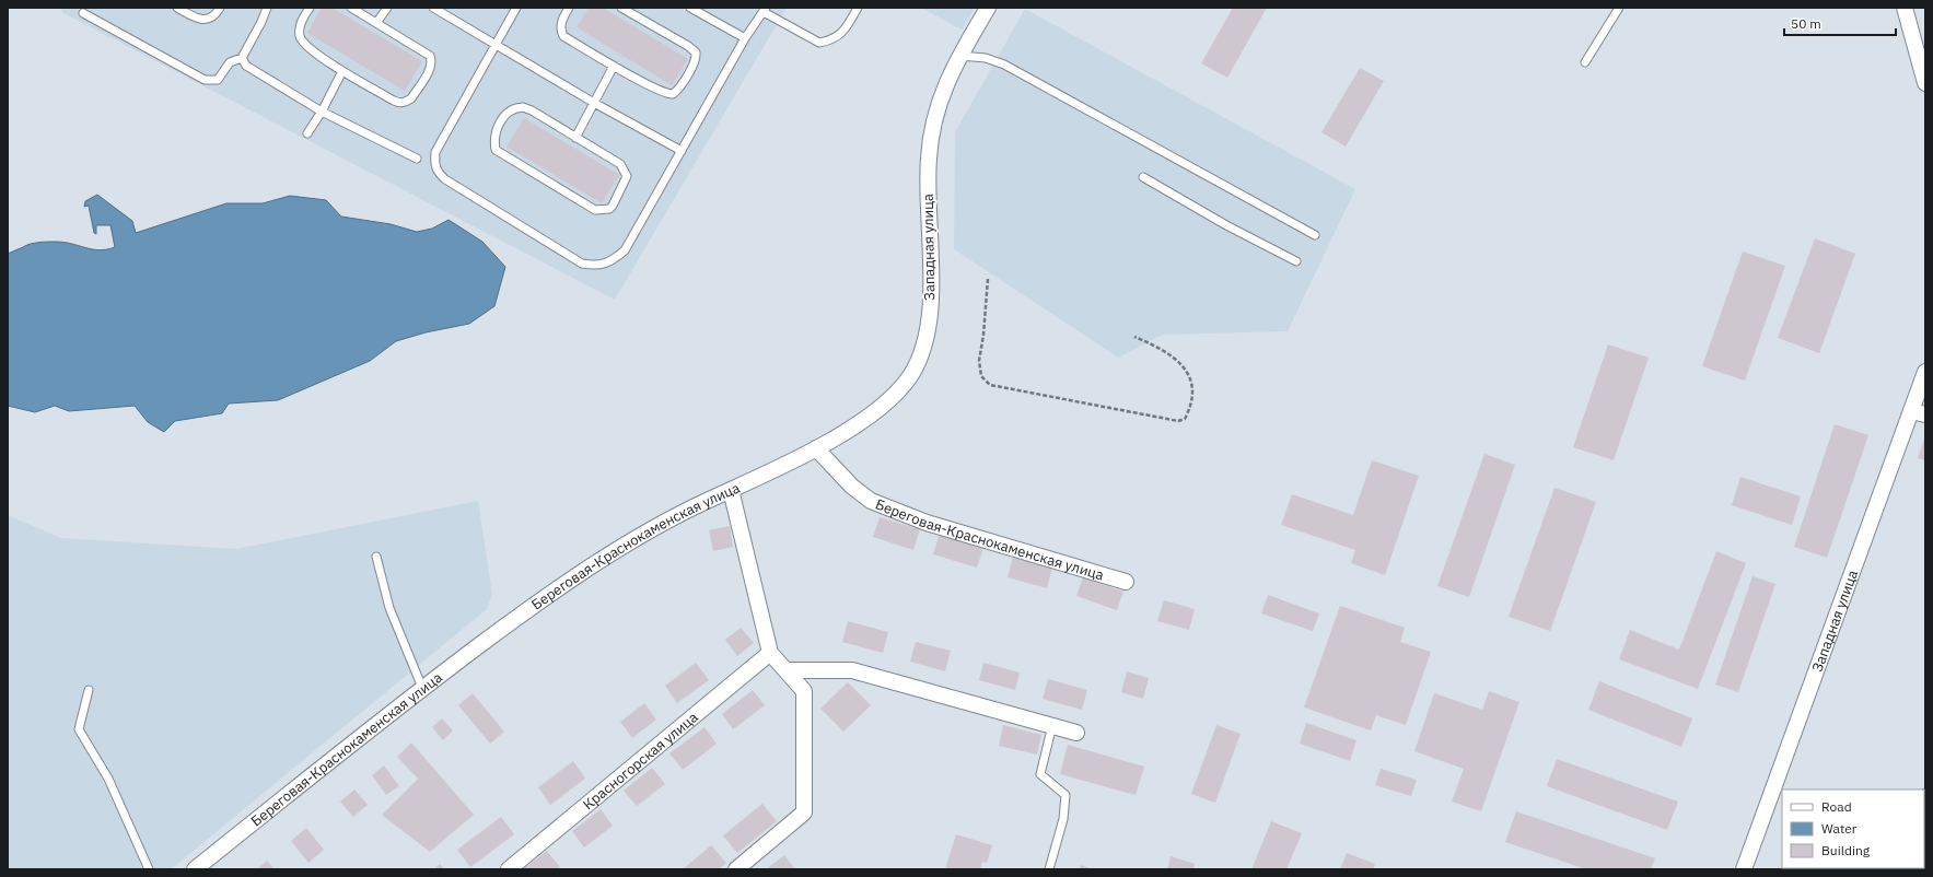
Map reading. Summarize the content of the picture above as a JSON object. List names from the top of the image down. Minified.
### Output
{"streets":{"street":["Западная улица","Береговая-Краснокаменская улица","Красногорская улица"]},"crossings":[["Западная улица","Береговая-Краснокаменская улица"]],"legend":["Road","Water","Building"],"scale_bar":"50 m"}
